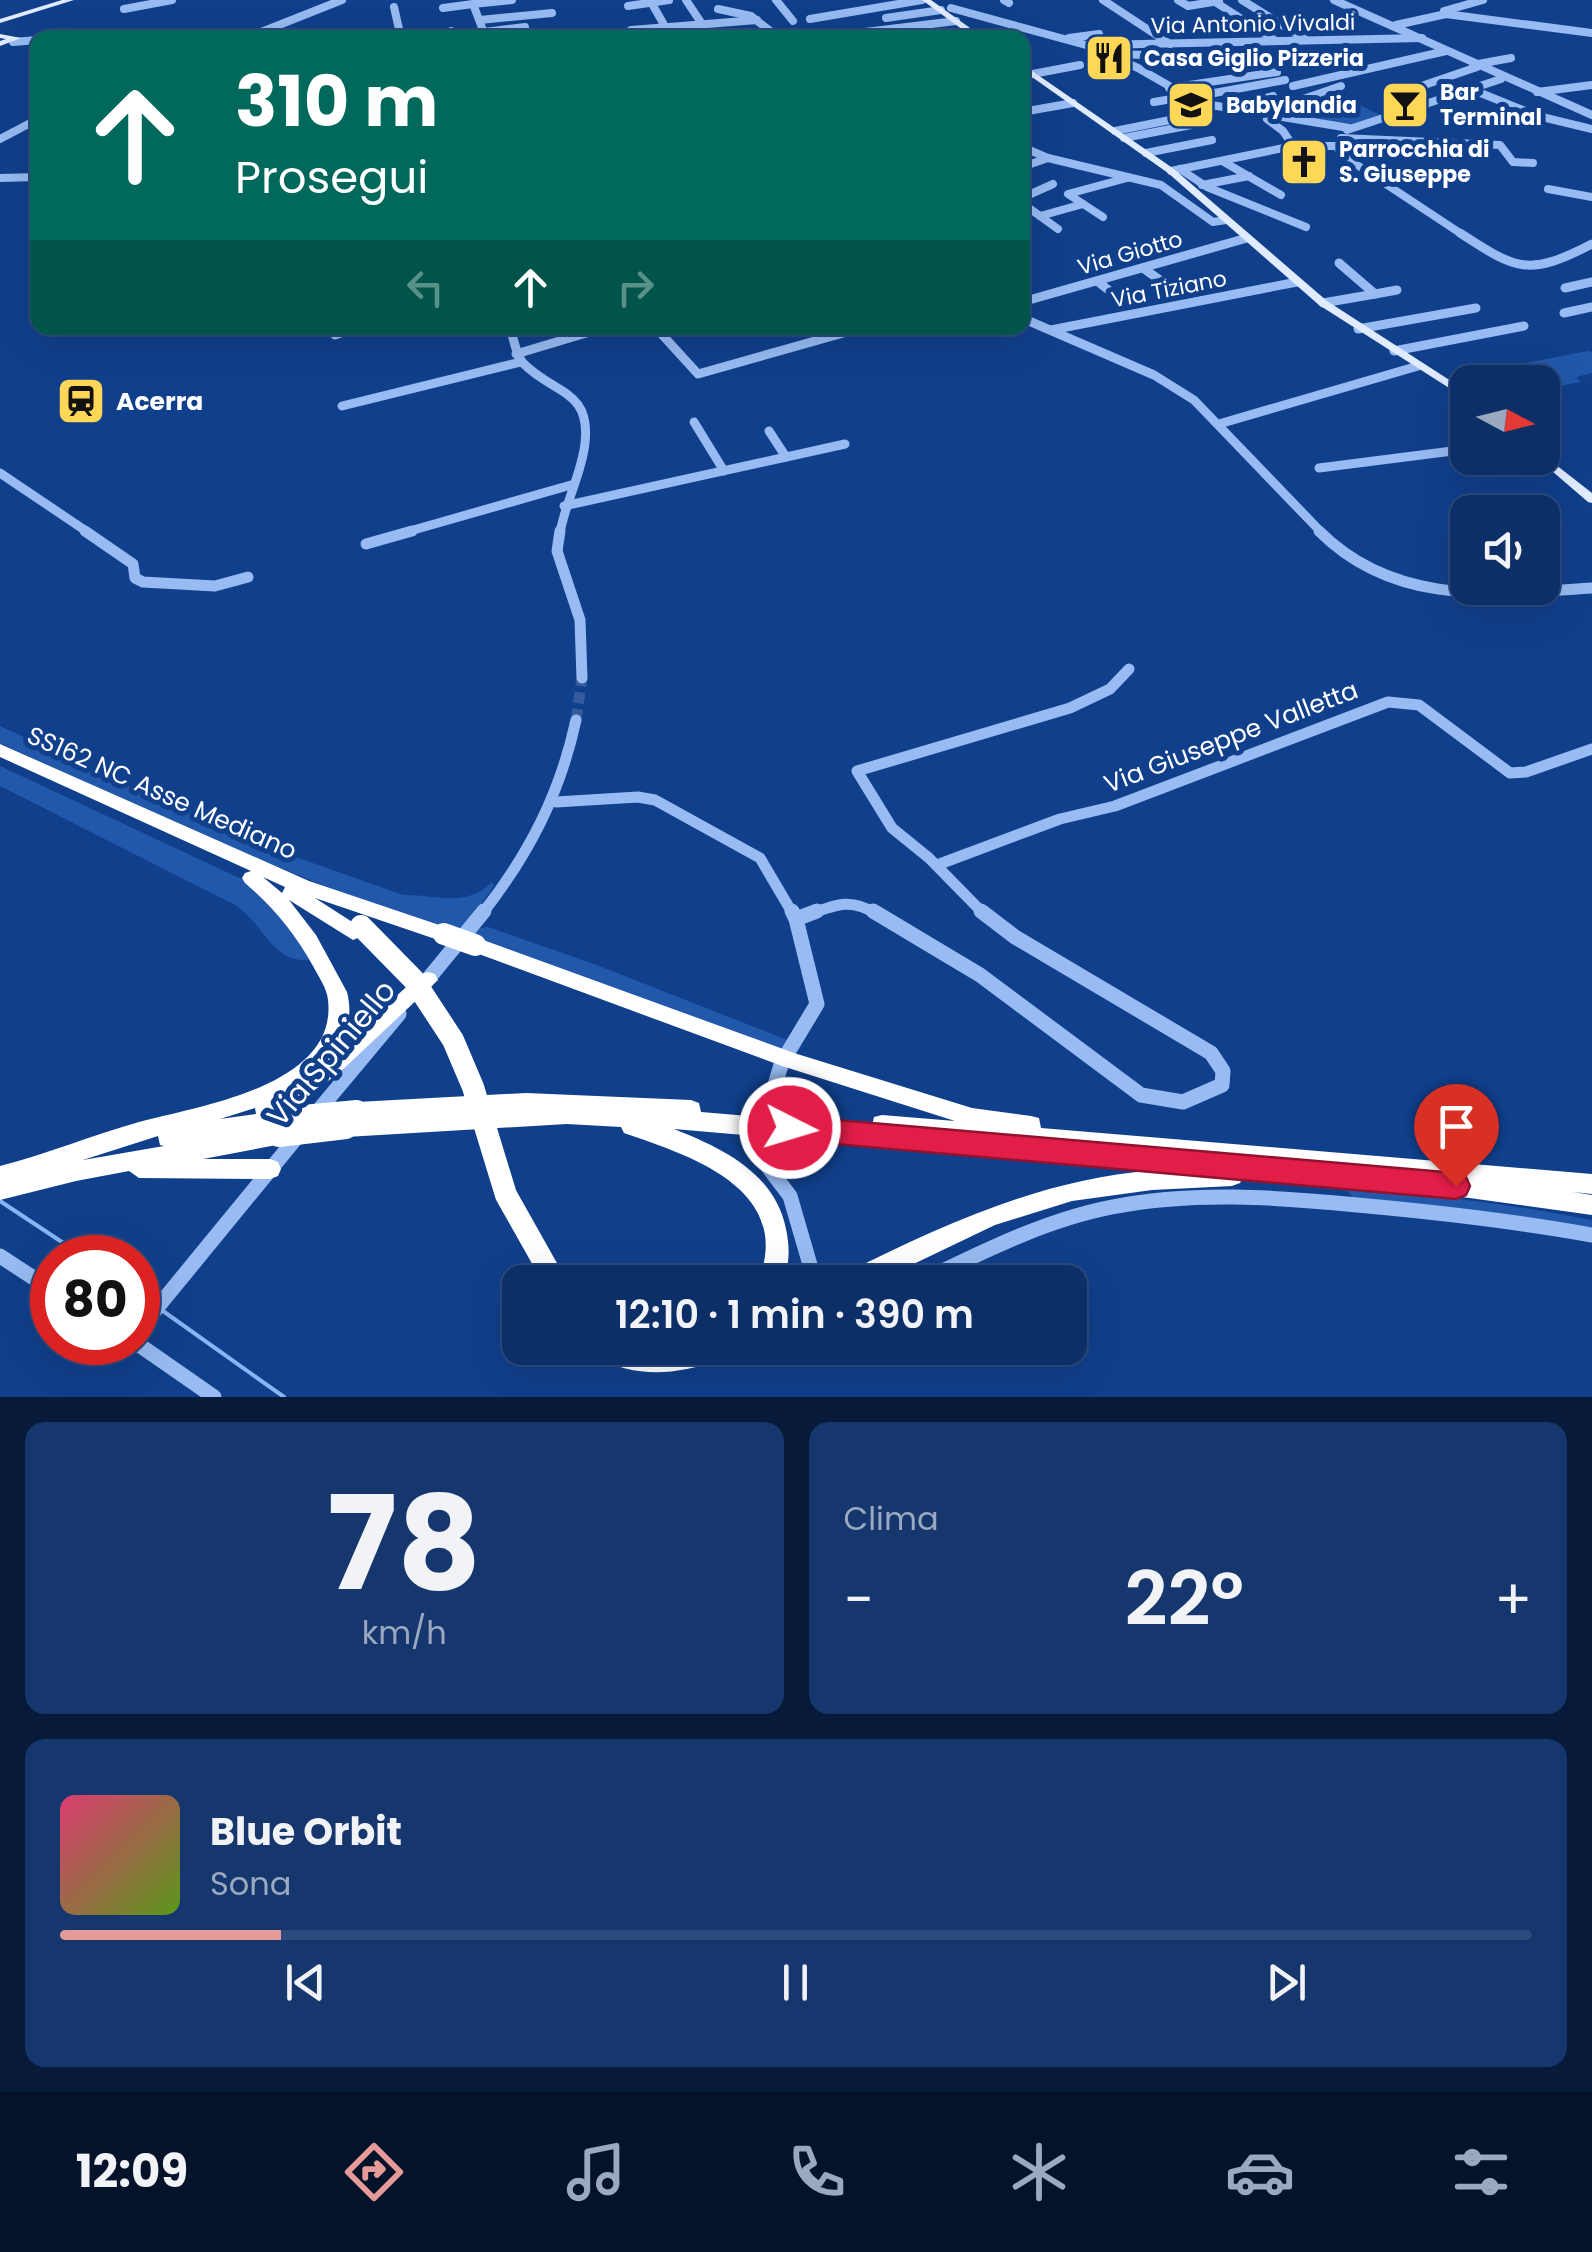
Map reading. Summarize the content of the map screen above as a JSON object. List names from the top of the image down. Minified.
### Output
{"streets":{"highway":["SS162 NC Asse Mediano"],"street":["Via Antonio Vivaldi","Via Giotto","Via Tiziano","Via Giuseppe Valletta","Via Spiniello"]},"places":{"restaurant":["Casa Giglio Pizzeria"],"school or university":["Babylandia"],"bar":["Bar Terminal"],"church":["Parrocchia di S. Giuseppe"],"station":["Acerra"]},"north":"right","page":{"turn":["310 m","Prosegui"],"limit":"80","trip":"12:10 · 1 min · 390 m","tile":[["78","km/h"],"Clima"],"heat":["−","22°","+"],"song":["Blue Orbit","Sona"],"tabs":"12:09"}}
